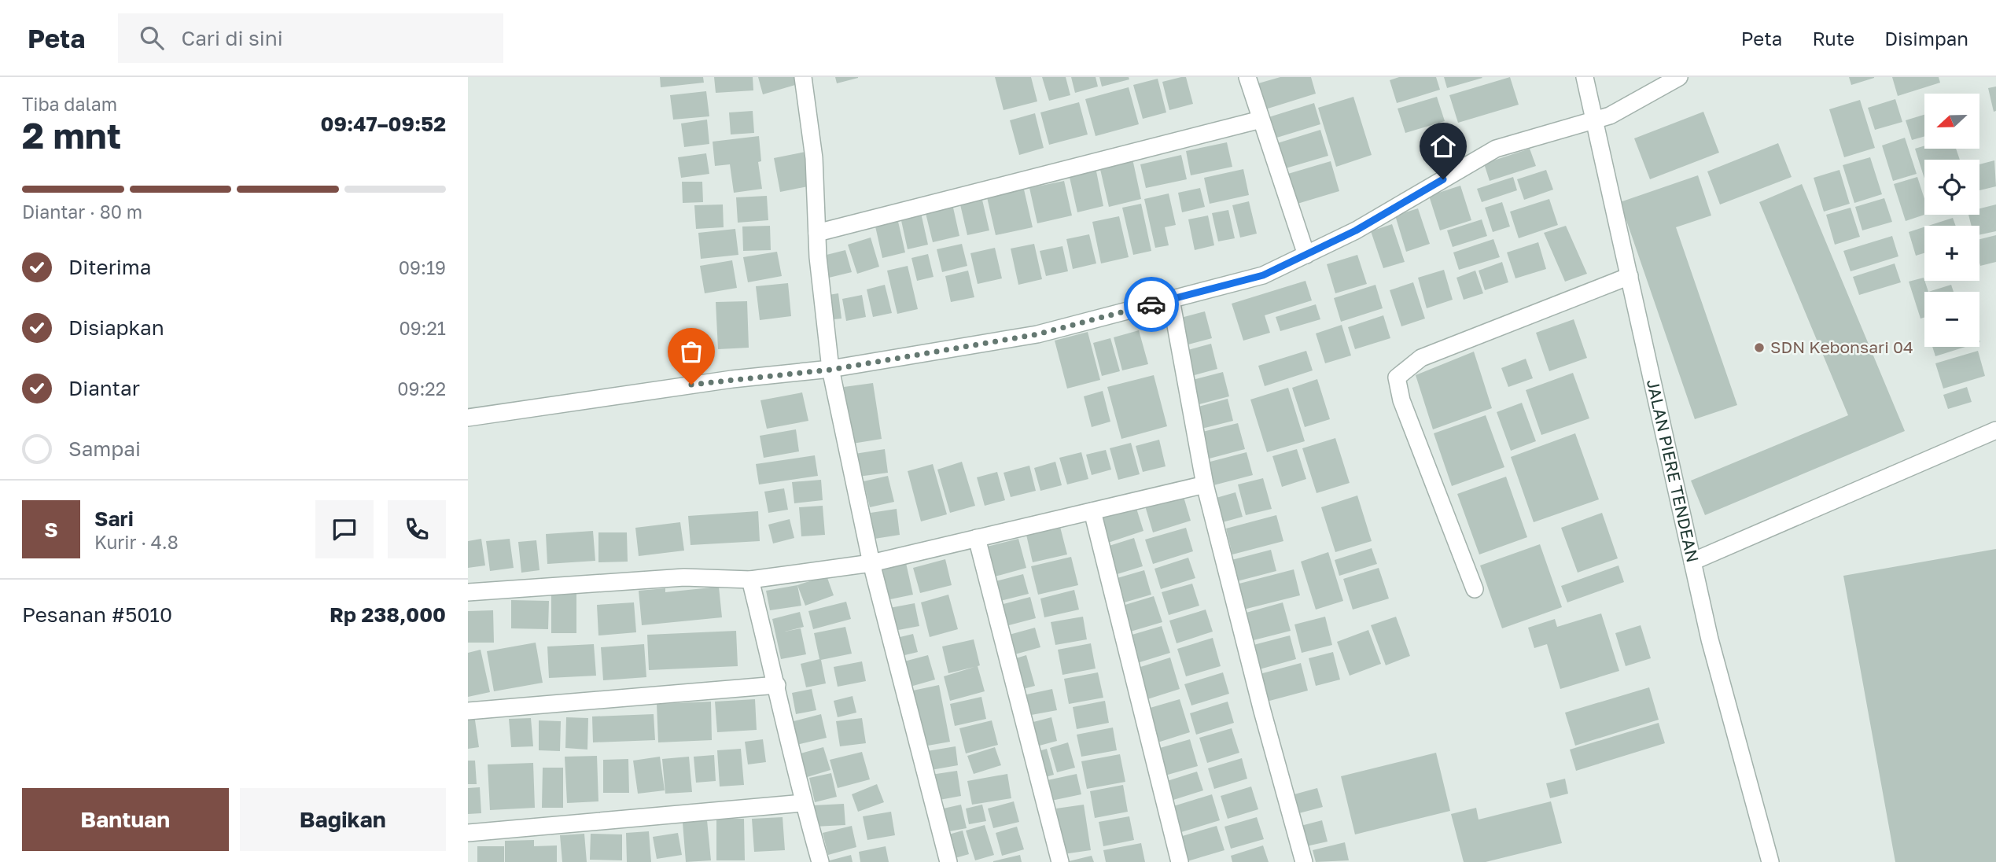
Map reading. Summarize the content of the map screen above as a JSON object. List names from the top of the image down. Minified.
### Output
{"streets":{"street":["JALAN PIERE TENDEAN"]},"places":["SDN Kebonsari 04"],"north":"left","page":{"header":"Peta","search":"Cari di sini","nav":["Peta","Rute","Disimpan"],"heading":["2 mnt","Tiba dalam","09:47–09:52"],"panel":["Sari","Kurir · 4.8","Pesanan #5010","Rp 238,000"],"map_buttons":["+","−"],"bar":"Diantar · 80 m","list":[["Diterima","09:19"],["Disiapkan","09:21"],["Diantar","09:22"],"Sampai"],"round":"S","buttons":["Bantuan","Bagikan"]}}
